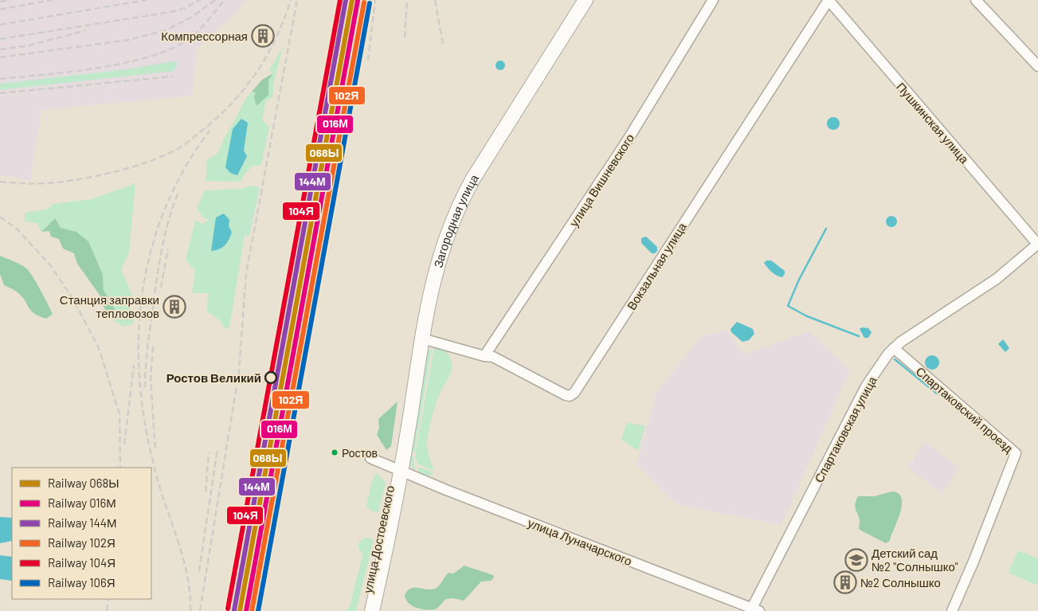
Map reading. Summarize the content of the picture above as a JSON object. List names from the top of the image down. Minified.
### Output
{"streets":{"highway":["Загородная улица","улица Достоевского"],"street":["Пушкинская улица","улица Вишневского","Вокзальная улица","Спартаковский проезд","Спартаковская улица","улица Луначарского"]},"crossings":[["Пушкинская улица","Вокзальная улица"],["Пушкинская улица","Спартаковская улица"],["улица Вишневского","Вокзальная улица"],["Загородная улица","Вокзальная улица"],["Загородная улица","улица Достоевского"],["Загородная улица","улица Луначарского"],["Спартаковский проезд","Спартаковская улица"],["Спартаковская улица","улица Луначарского"],["улица Достоевского","улица Луначарского"]],"places":{"building":["Компрессорная","Станция заправки тепловозов","№2 Солнышко"],"other":["Ростов Великий","Ростов"],"school or university":["Детский сад №2 \"Солнышко\""]},"lines":["rail line 068Ы","rail line 144М","rail line 104Я","rail line 016М","rail line 102Я","rail line 106Я"],"legend":["Railway 068Ы","Railway 016М","Railway 144М","Railway 102Я","Railway 104Я","Railway 106Я"]}
